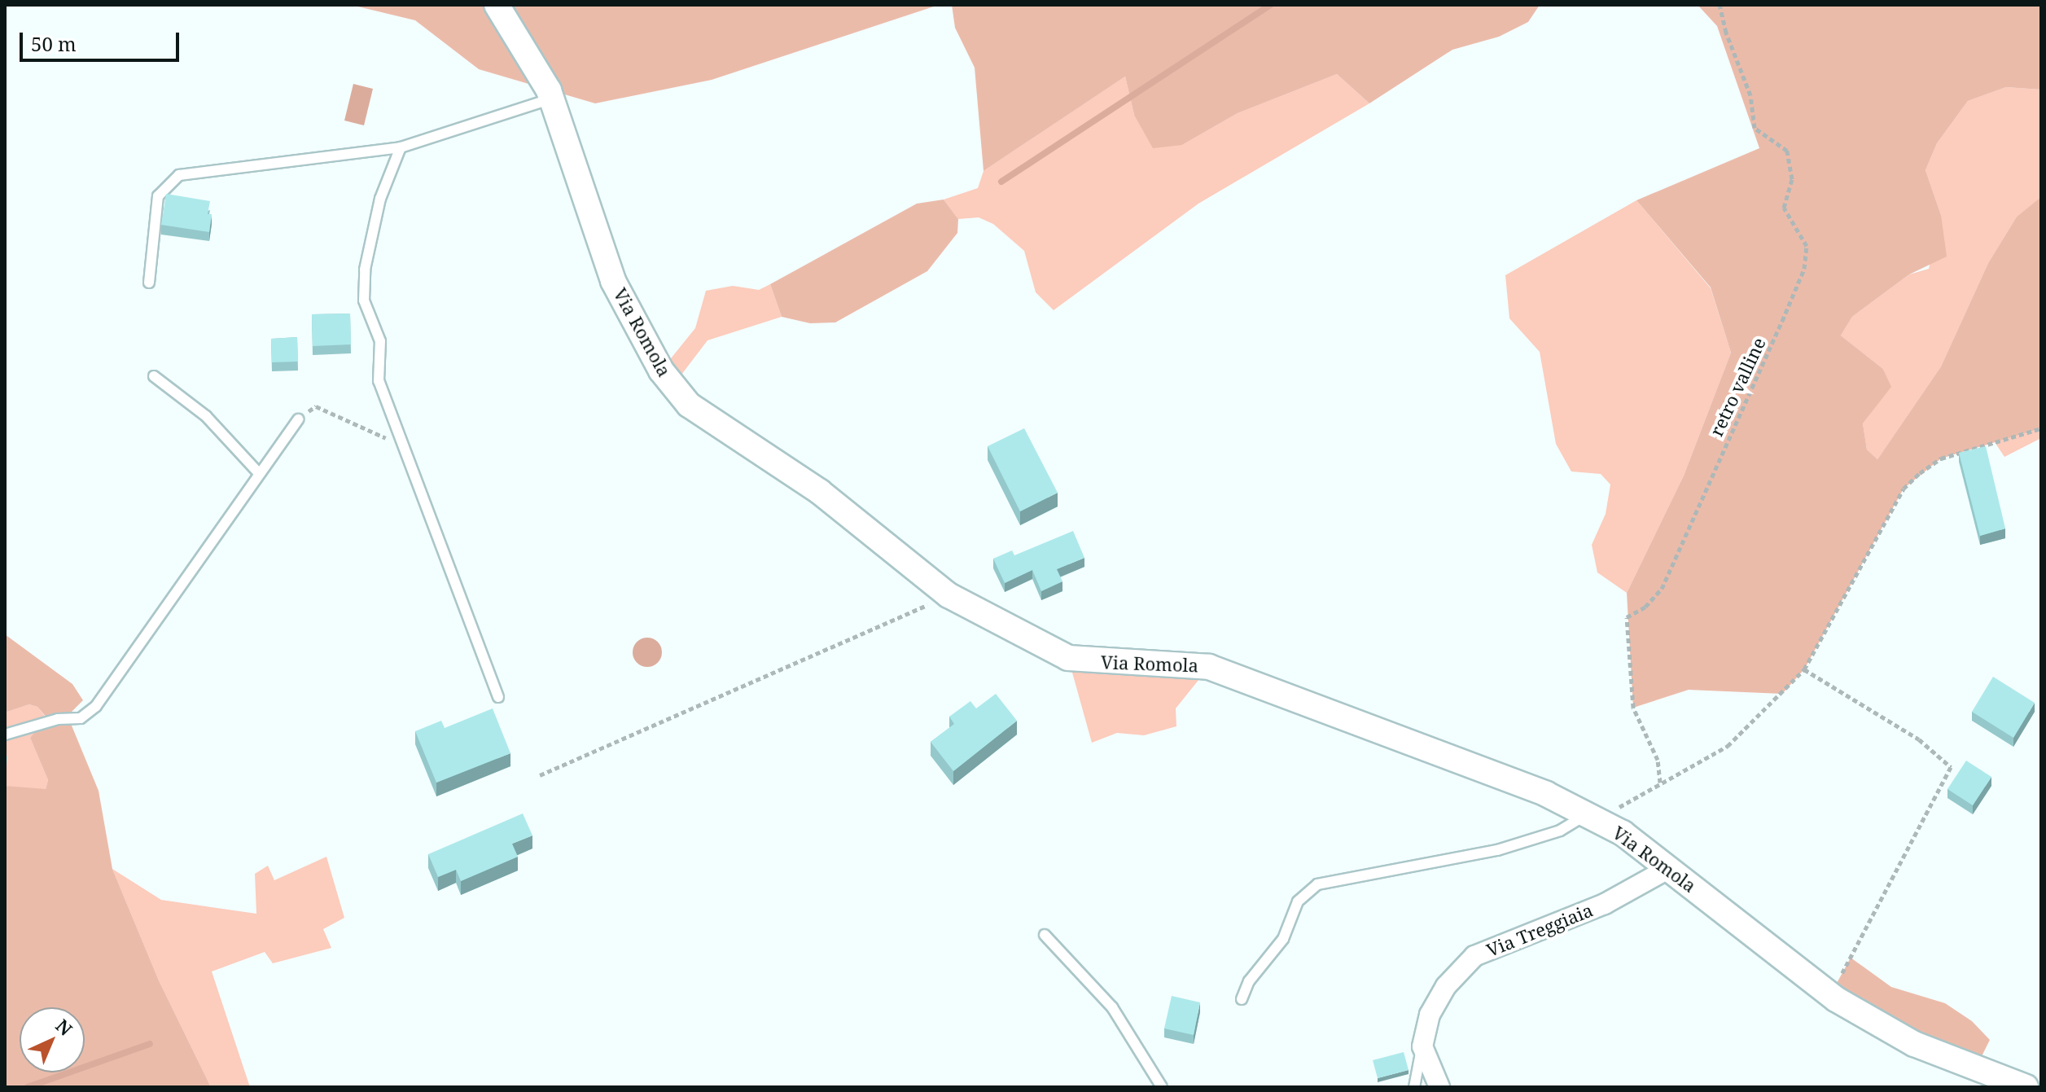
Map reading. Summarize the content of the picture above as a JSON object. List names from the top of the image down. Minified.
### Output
{"streets":{"street":["Via Romola","Via Treggiaia"],"path":["retro valline"]},"crossings":[["Via Romola","Via Treggiaia"]],"scale_bar":"50 m","north":"top right"}
